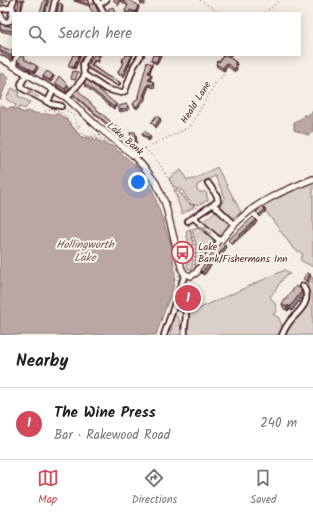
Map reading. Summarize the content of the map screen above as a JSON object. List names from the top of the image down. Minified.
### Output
{"streets":{"main road":["Lake Bank"],"path":["Heald Lane"]},"water":["Hollingworth Lake"],"places":{"bus stop":["Lake Bank/Fishermans Inn"]},"page":{"search":"Search here","pins":"1","heading":"Nearby","list":[{"mark":"1","name":"The Wine Press","note":"Bar · Rakewood Road","value":"240 m"}],"nav":["Map","Directions","Saved"]}}
